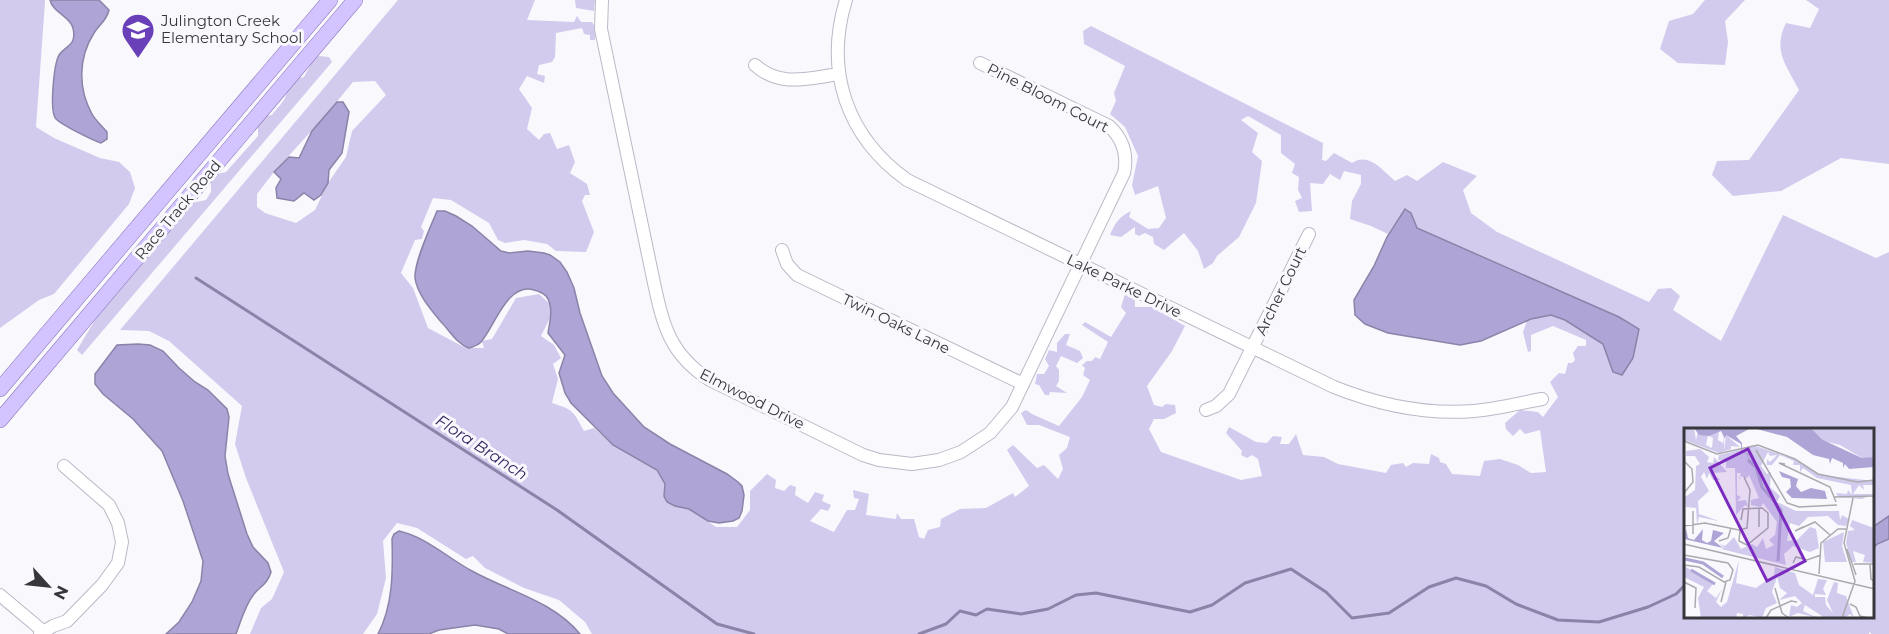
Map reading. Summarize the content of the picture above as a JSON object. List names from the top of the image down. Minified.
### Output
{"streets":{"main road":["Race Track Road"],"street":["Pine Bloom Court","Lake Parke Drive","Archer Court","Twin Oaks Lane","Elmwood Drive"]},"crossings":[["Pine Bloom Court","Lake Parke Drive"],["Pine Bloom Court","Elmwood Drive"],["Lake Parke Drive","Archer Court"],["Lake Parke Drive","Elmwood Drive"],["Twin Oaks Lane","Elmwood Drive"]],"water":["Flora Branch"],"places":{"school or university":["Julington Creek Elementary School"]},"north":"bottom right"}
